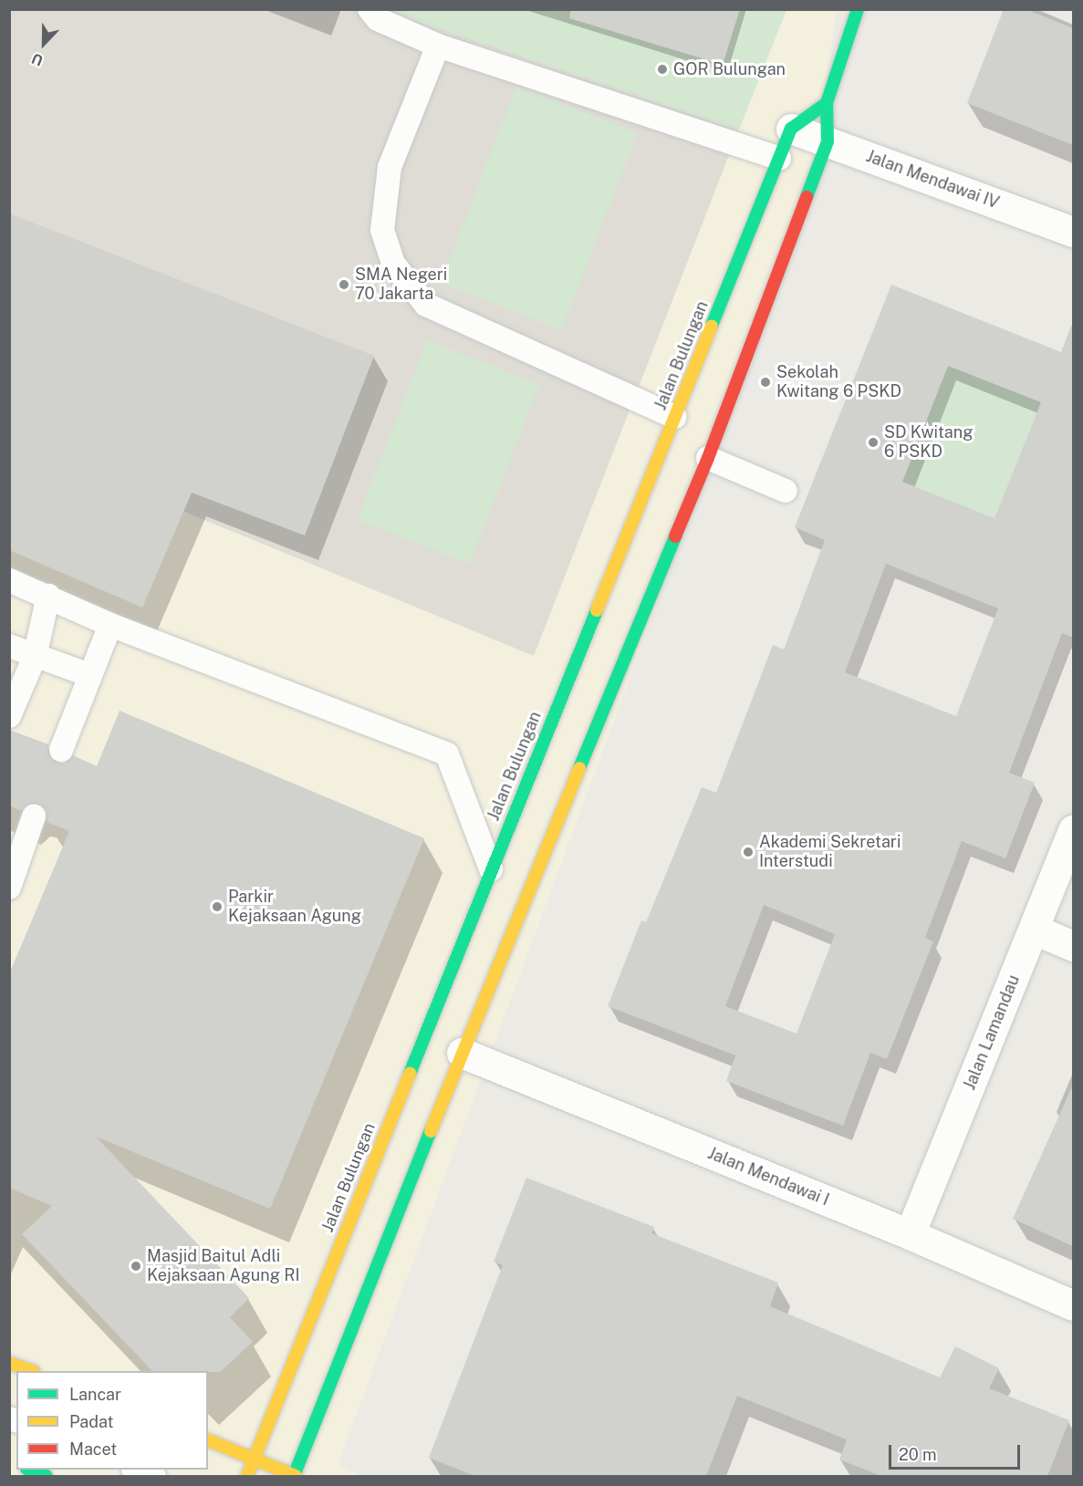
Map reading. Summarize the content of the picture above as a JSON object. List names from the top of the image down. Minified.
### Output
{"streets":{"street":["Jalan Mendawai IV","Jalan Bulungan","Jalan Lamandau","Jalan Mendawai I"]},"crossings":[["Jalan Mendawai IV","Jalan Bulungan"],["Jalan Lamandau","Jalan Mendawai I"]],"places":["GOR Bulungan","SMA Negeri 70 Jakarta","Sekolah Kwitang 6 PSKD","SD Kwitang 6 PSKD","Akademi Sekretari Interstudi","Parkir Kejaksaan Agung","Masjid Baitul Adli Kejaksaan Agung RI"],"legend":["Lancar","Padat","Macet"],"scale_bar":"20 m","north":"bottom"}
